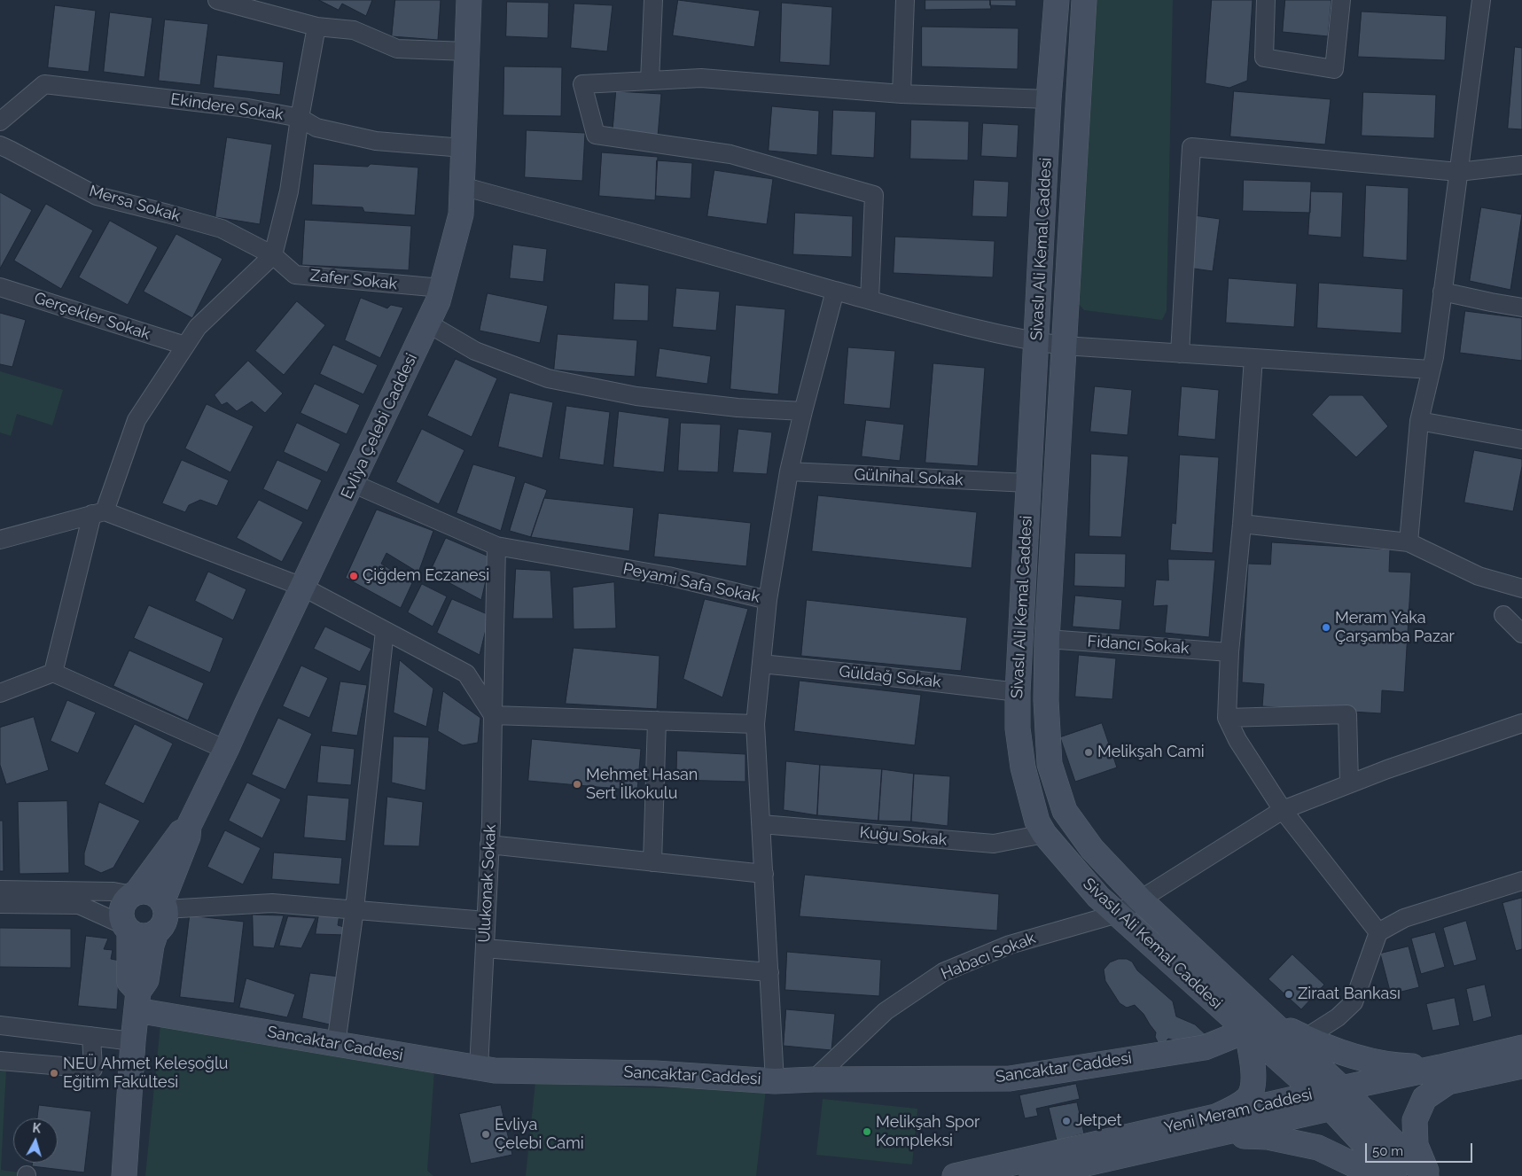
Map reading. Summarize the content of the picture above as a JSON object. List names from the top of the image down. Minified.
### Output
{"streets":{"main road":["Sivaslı Ali Kemal Caddesi","Evliya Çelebi Caddesi","Sancaktar Caddesi","Yeni Meram Caddesi"],"street":["Ekindere Sokak","Mersa Sokak","Zafer Sokak","Gerçekler Sokak","Gülnihal Sokak","Peyami Safa Sokak","Fidancı Sokak","Güldağ Sokak","Kuğu Sokak","Ulukonak Sokak","Habacı Sokak"]},"crossings":[["Ekindere Sokak","Evliya Çelebi Caddesi"],["Mersa Sokak","Zafer Sokak"],["Sivaslı Ali Kemal Caddesi","Gülnihal Sokak"],["Sivaslı Ali Kemal Caddesi","Fidancı Sokak"],["Sivaslı Ali Kemal Caddesi","Güldağ Sokak"],["Sivaslı Ali Kemal Caddesi","Kuğu Sokak"],["Sivaslı Ali Kemal Caddesi","Habacı Sokak"],["Sivaslı Ali Kemal Caddesi","Sancaktar Caddesi"],["Sivaslı Ali Kemal Caddesi","Yeni Meram Caddesi"],["Zafer Sokak","Evliya Çelebi Caddesi"],["Evliya Çelebi Caddesi","Peyami Safa Sokak"],["Peyami Safa Sokak","Güldağ Sokak"],["Peyami Safa Sokak","Kuğu Sokak"],["Peyami Safa Sokak","Ulukonak Sokak"],["Peyami Safa Sokak","Sancaktar Caddesi"],["Ulukonak Sokak","Sancaktar Caddesi"],["Habacı Sokak","Sancaktar Caddesi"]],"places":["Çiğdem Eczanesi","Meram Yaka Çarşamba Pazar","Melikşah Cami","Mehmet Hasan Sert İlkokulu","Ziraat Bankası","NEÜ Ahmet Keleşoğlu Eğitim Fakültesi","Jetpet","Melikşah Spor Kompleksi","Evliya Çelebi Cami"],"scale_bar":"50 m","north":"top"}
